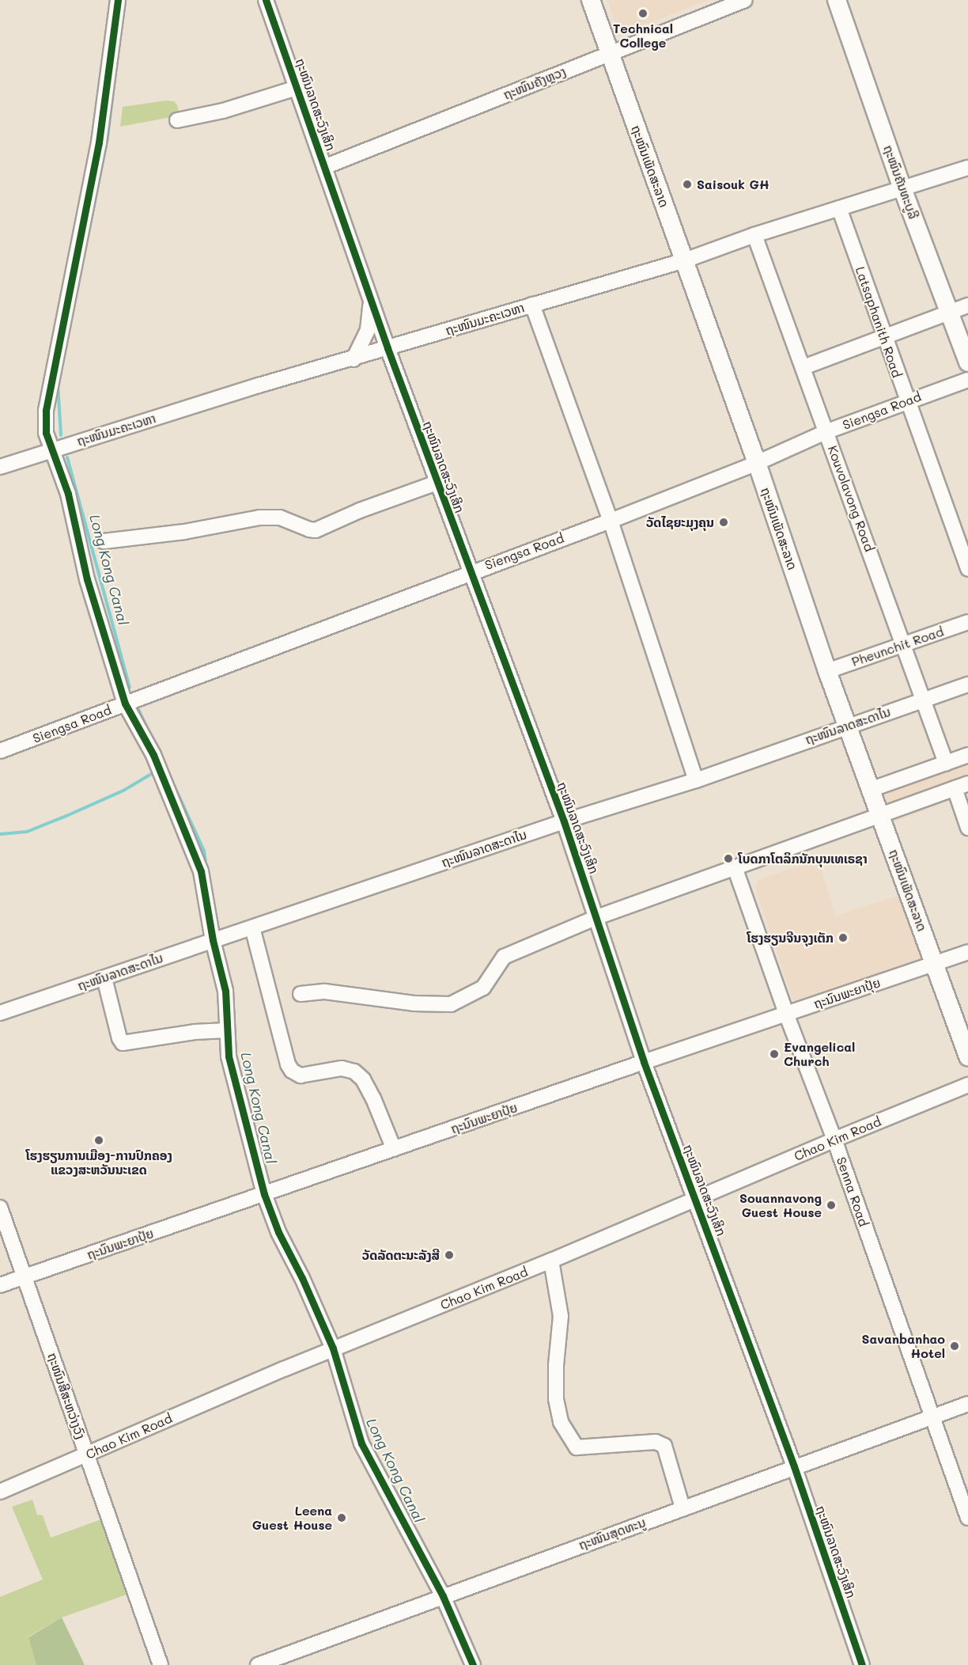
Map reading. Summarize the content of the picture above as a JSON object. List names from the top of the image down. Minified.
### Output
{"streets":{"main road":["ຖະໜົນເພັດສະລາດ","ຖະໜົນຄັນທະບູລີ"],"street":["ຖະໜົນຄັງຫຼວງ","ຖະໜົນລາດສະວົງເສິກ","ຖະໜົນມະຄະເວຫາ","Latsaphanith Road","Siengsa Road","Kouvolavong Road","Pheunchit Road","ຖະໜົນລາດສະດາໄນ","ຖະນົນພະຍາປຸ້ຍ","Chao Kim Road","Senna Road","ຖະໜົນສີສະຫວ່າງວົງ","ຖະໜົນສຸດທະນູ"]},"crossings":[["ຖະໜົນຄັງຫຼວງ","ຖະໜົນລາດສະວົງເສິກ"],["ຖະໜົນຄັງຫຼວງ","ຖະໜົນເພັດສະລາດ"],["ຖະໜົນລາດສະວົງເສິກ","ຖະໜົນມະຄະເວຫາ"],["ຖະໜົນລາດສະວົງເສິກ","Siengsa Road"],["ຖະໜົນລາດສະວົງເສິກ","ຖະໜົນລາດສະດາໄນ"],["ຖະໜົນລາດສະວົງເສິກ","ຖະນົນພະຍາປຸ້ຍ"],["ຖະໜົນລາດສະວົງເສິກ","Chao Kim Road"],["ຖະໜົນລາດສະວົງເສິກ","ຖະໜົນສຸດທະນູ"],["ຖະໜົນເພັດສະລາດ","ຖະໜົນມະຄະເວຫາ"],["ຖະໜົນເພັດສະລາດ","Siengsa Road"],["ຖະໜົນເພັດສະລາດ","Pheunchit Road"],["ຖະໜົນເພັດສະລາດ","ຖະໜົນລາດສະດາໄນ"],["ຖະໜົນເພັດສະລາດ","ຖະນົນພະຍາປຸ້ຍ"],["ຖະໜົນຄັນທະບູລີ","ຖະໜົນມະຄະເວຫາ"],["ຖະໜົນມະຄະເວຫາ","Latsaphanith Road"],["ຖະໜົນມະຄະເວຫາ","Kouvolavong Road"],["Latsaphanith Road","Siengsa Road"],["Siengsa Road","Kouvolavong Road"],["Kouvolavong Road","Pheunchit Road"],["Kouvolavong Road","ຖະໜົນລາດສະດາໄນ"],["ຖະນົນພະຍາປຸ້ຍ","Senna Road"],["ຖະນົນພະຍາປຸ້ຍ","ຖະໜົນສີສະຫວ່າງວົງ"],["Chao Kim Road","Senna Road"],["Chao Kim Road","ຖະໜົນສີສະຫວ່າງວົງ"],["Senna Road","ຖະໜົນສຸດທະນູ"]],"water":["Long Kong Canal"],"places":["Technical College","Saisouk GH","ວັດໄຊຍະມຸງຄຸນ","ໂບດກາໂຕລິກນັກບຸນເທເຣຊາ","ໂຮງຮຽນຈີນຈຸງເຕັກ","Evangelical Church","ໂຮງຮຽນການເມືອງ-ການປົກຄອງ ແຂວງສະຫວັນນະເຂດ","Souannavong Guest House","ວັດລັດຕະນະລັງສີ","Savanbanhao Hotel","Leena Guest House"]}
